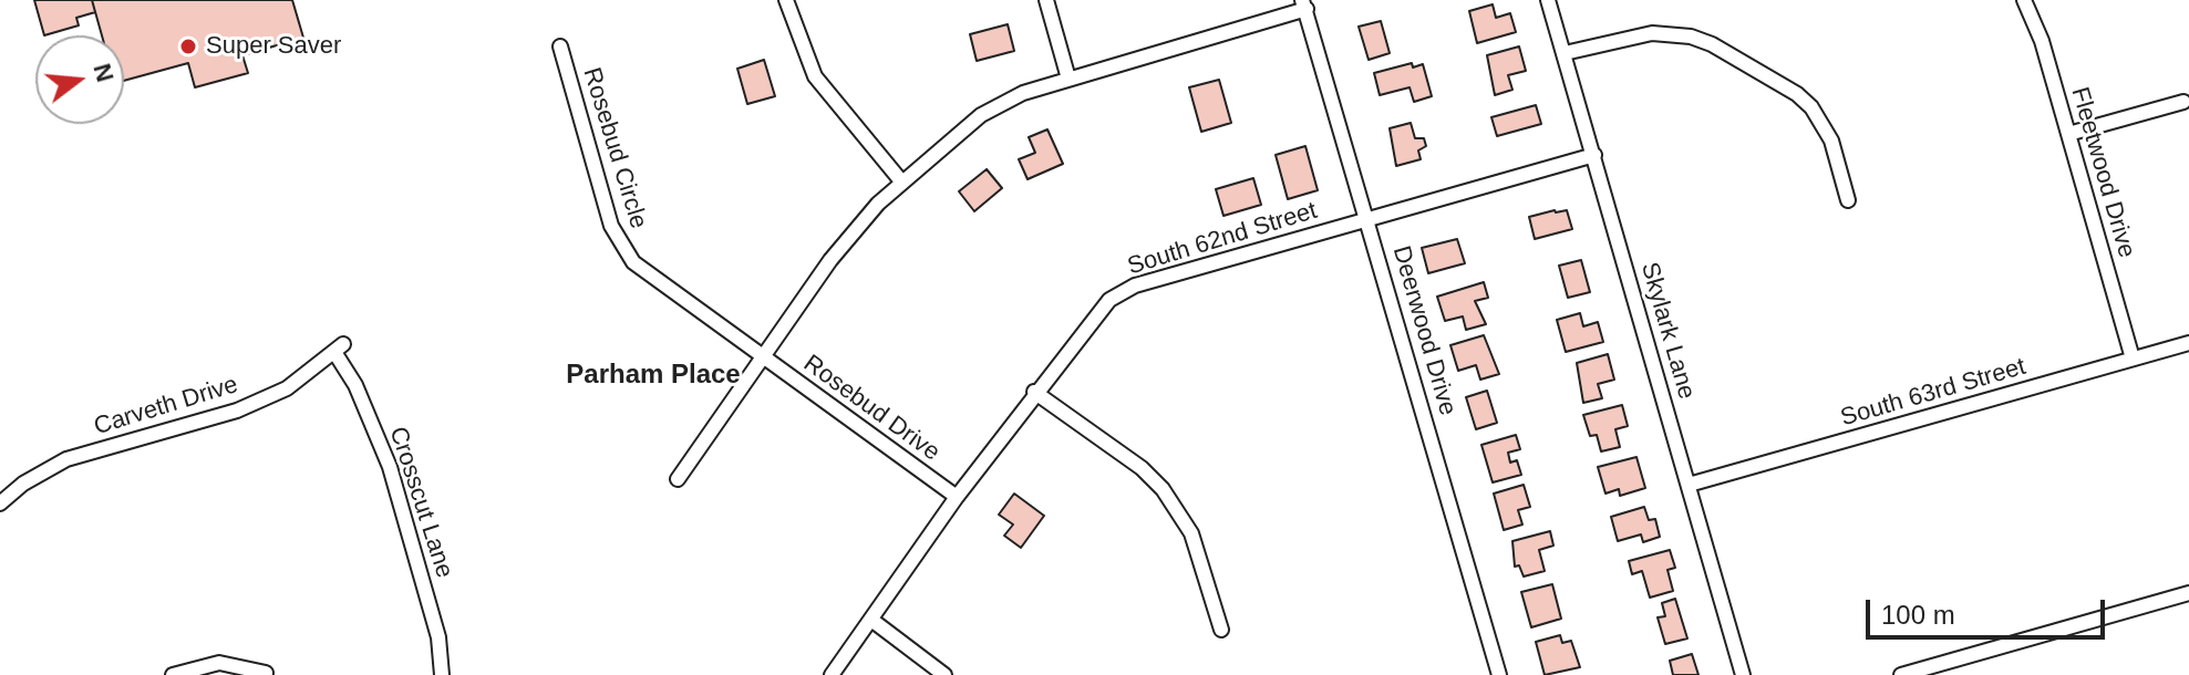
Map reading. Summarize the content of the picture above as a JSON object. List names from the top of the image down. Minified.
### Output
{"streets":{"street":["Rosebud Circle","Fleetwood Drive","South 62nd Street","Deerwood Drive","Skylark Lane","South 63rd Street","Carveth Drive","Rosebud Drive","Crosscut Lane"]},"crossings":[["Rosebud Circle","Rosebud Drive"],["Fleetwood Drive","South 63rd Street"],["South 62nd Street","Deerwood Drive"],["South 62nd Street","Skylark Lane"],["South 62nd Street","Rosebud Drive"],["Skylark Lane","South 63rd Street"],["Carveth Drive","Crosscut Lane"]],"districts":["Parham Place"],"places":["Super Saver"],"scale_bar":"100 m","north":"right"}
